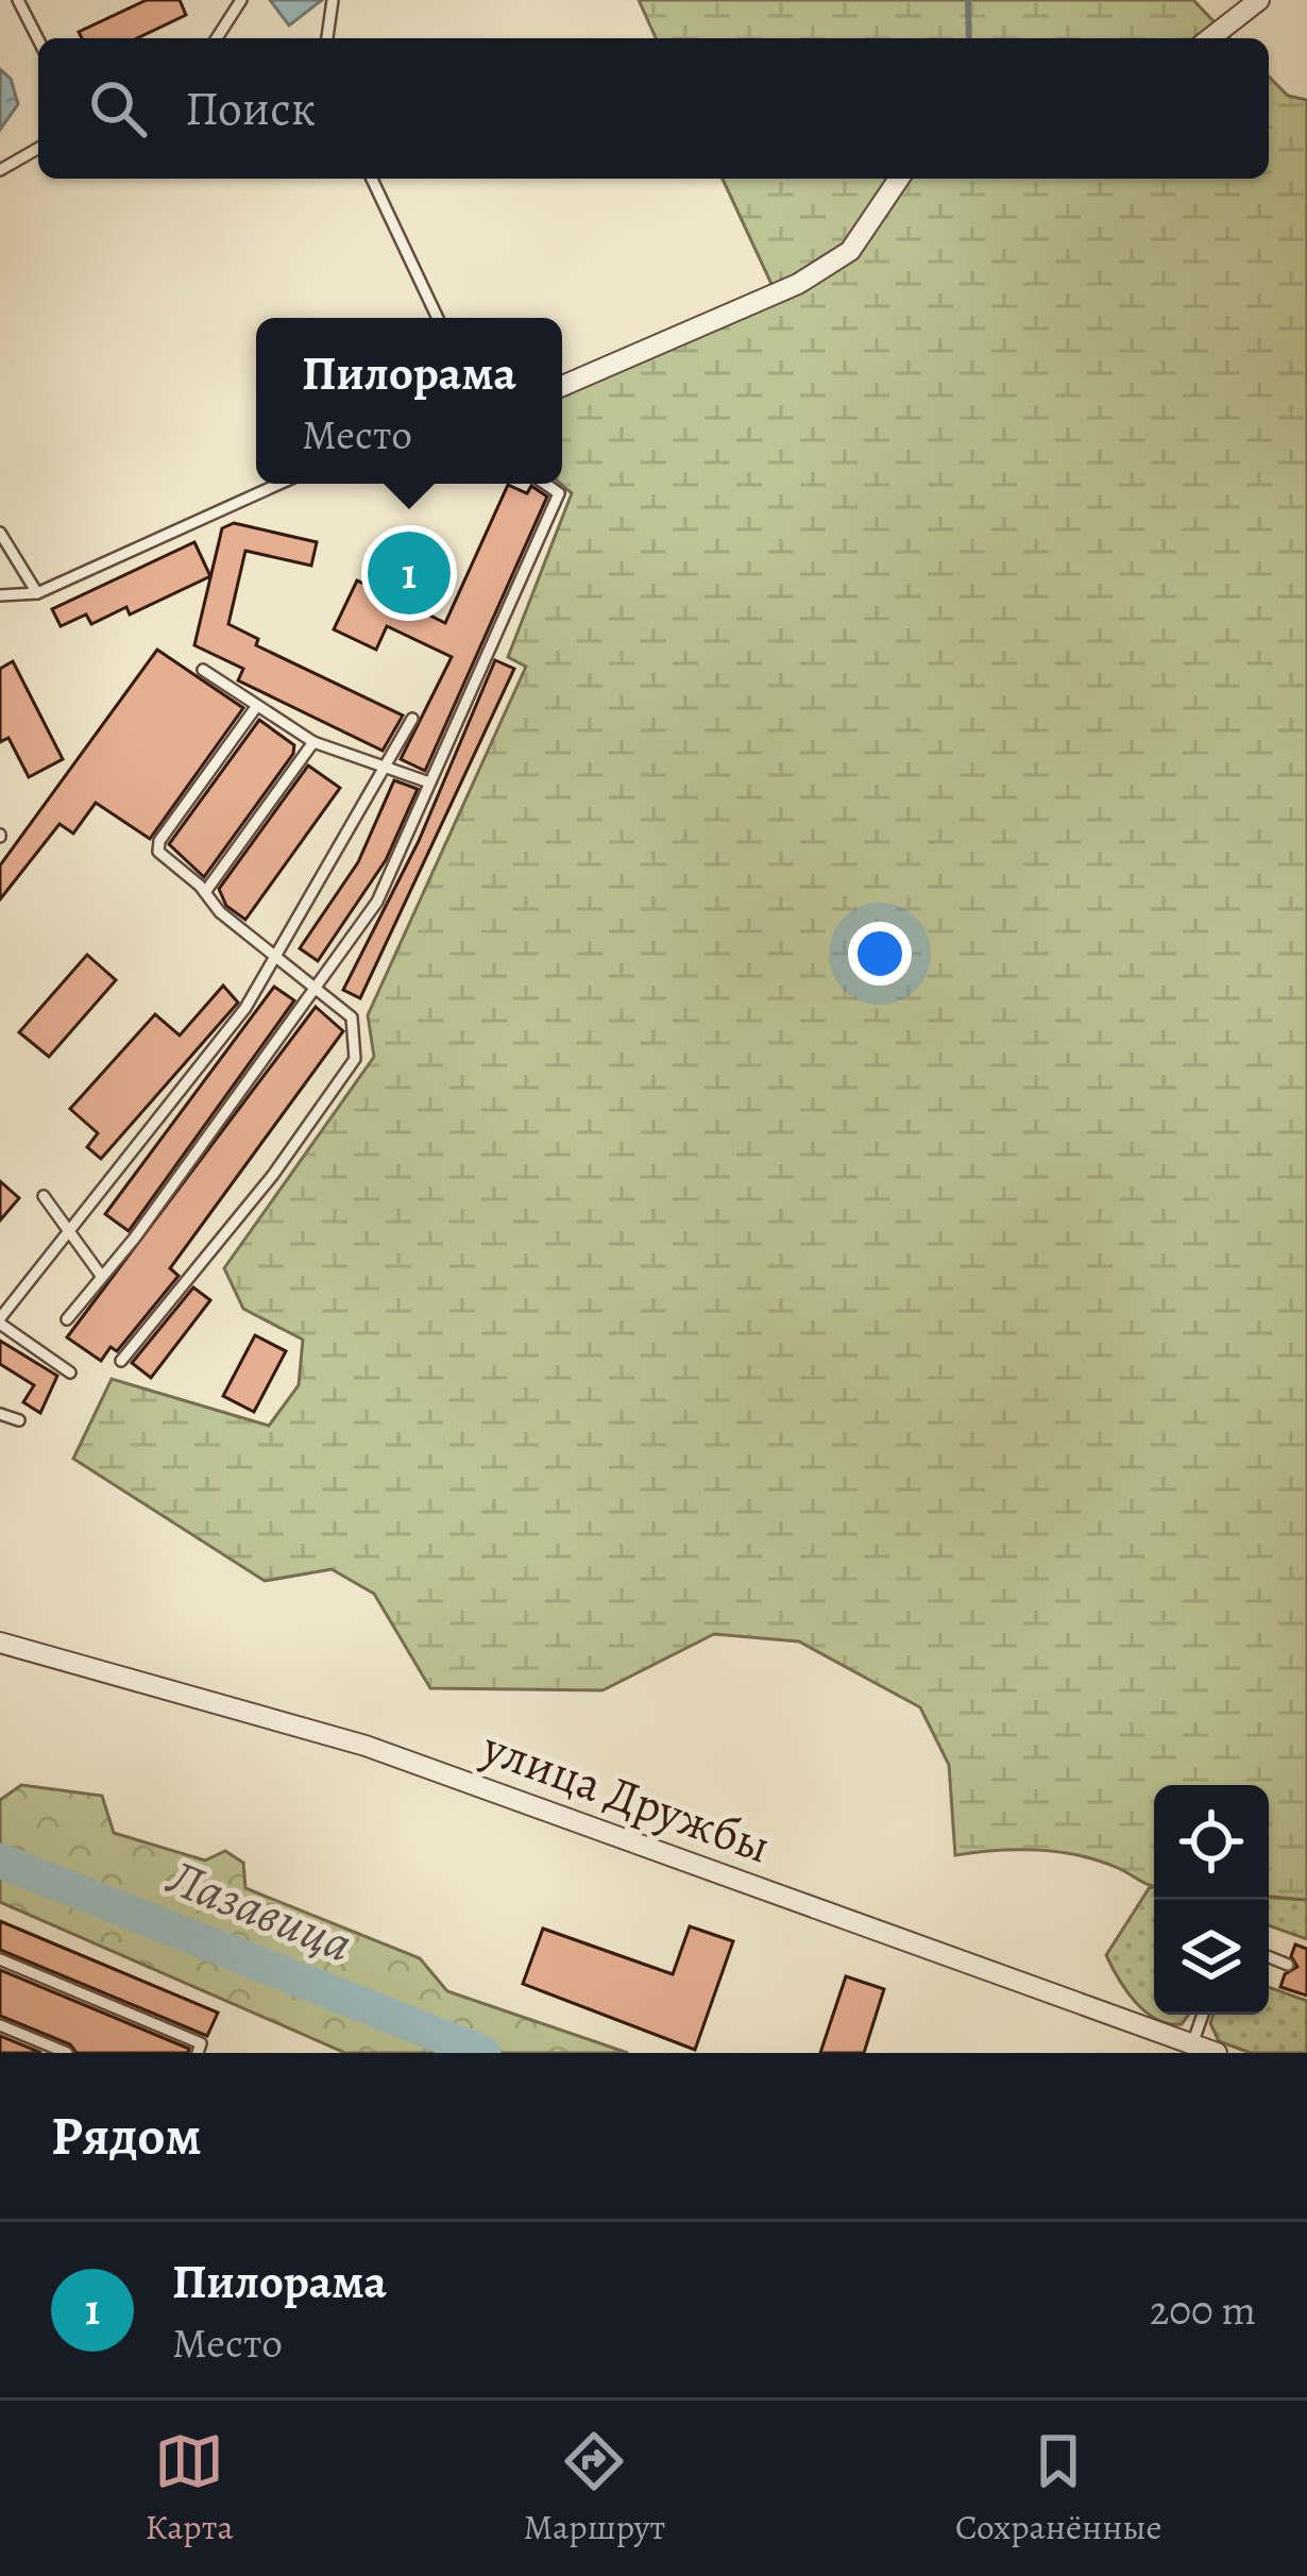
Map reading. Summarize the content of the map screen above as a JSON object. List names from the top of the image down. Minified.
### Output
{"streets":{"street":["улица Дружбы"]},"water":["Лазавица"],"page":{"search":"Поиск","popup":["Пилорама","Место"],"pins":"1","heading":"Рядом","list":[{"mark":"1","name":"Пилорама","note":"Место","value":"200 m"}],"nav":["Карта","Маршрут","Сохранённые"]}}
